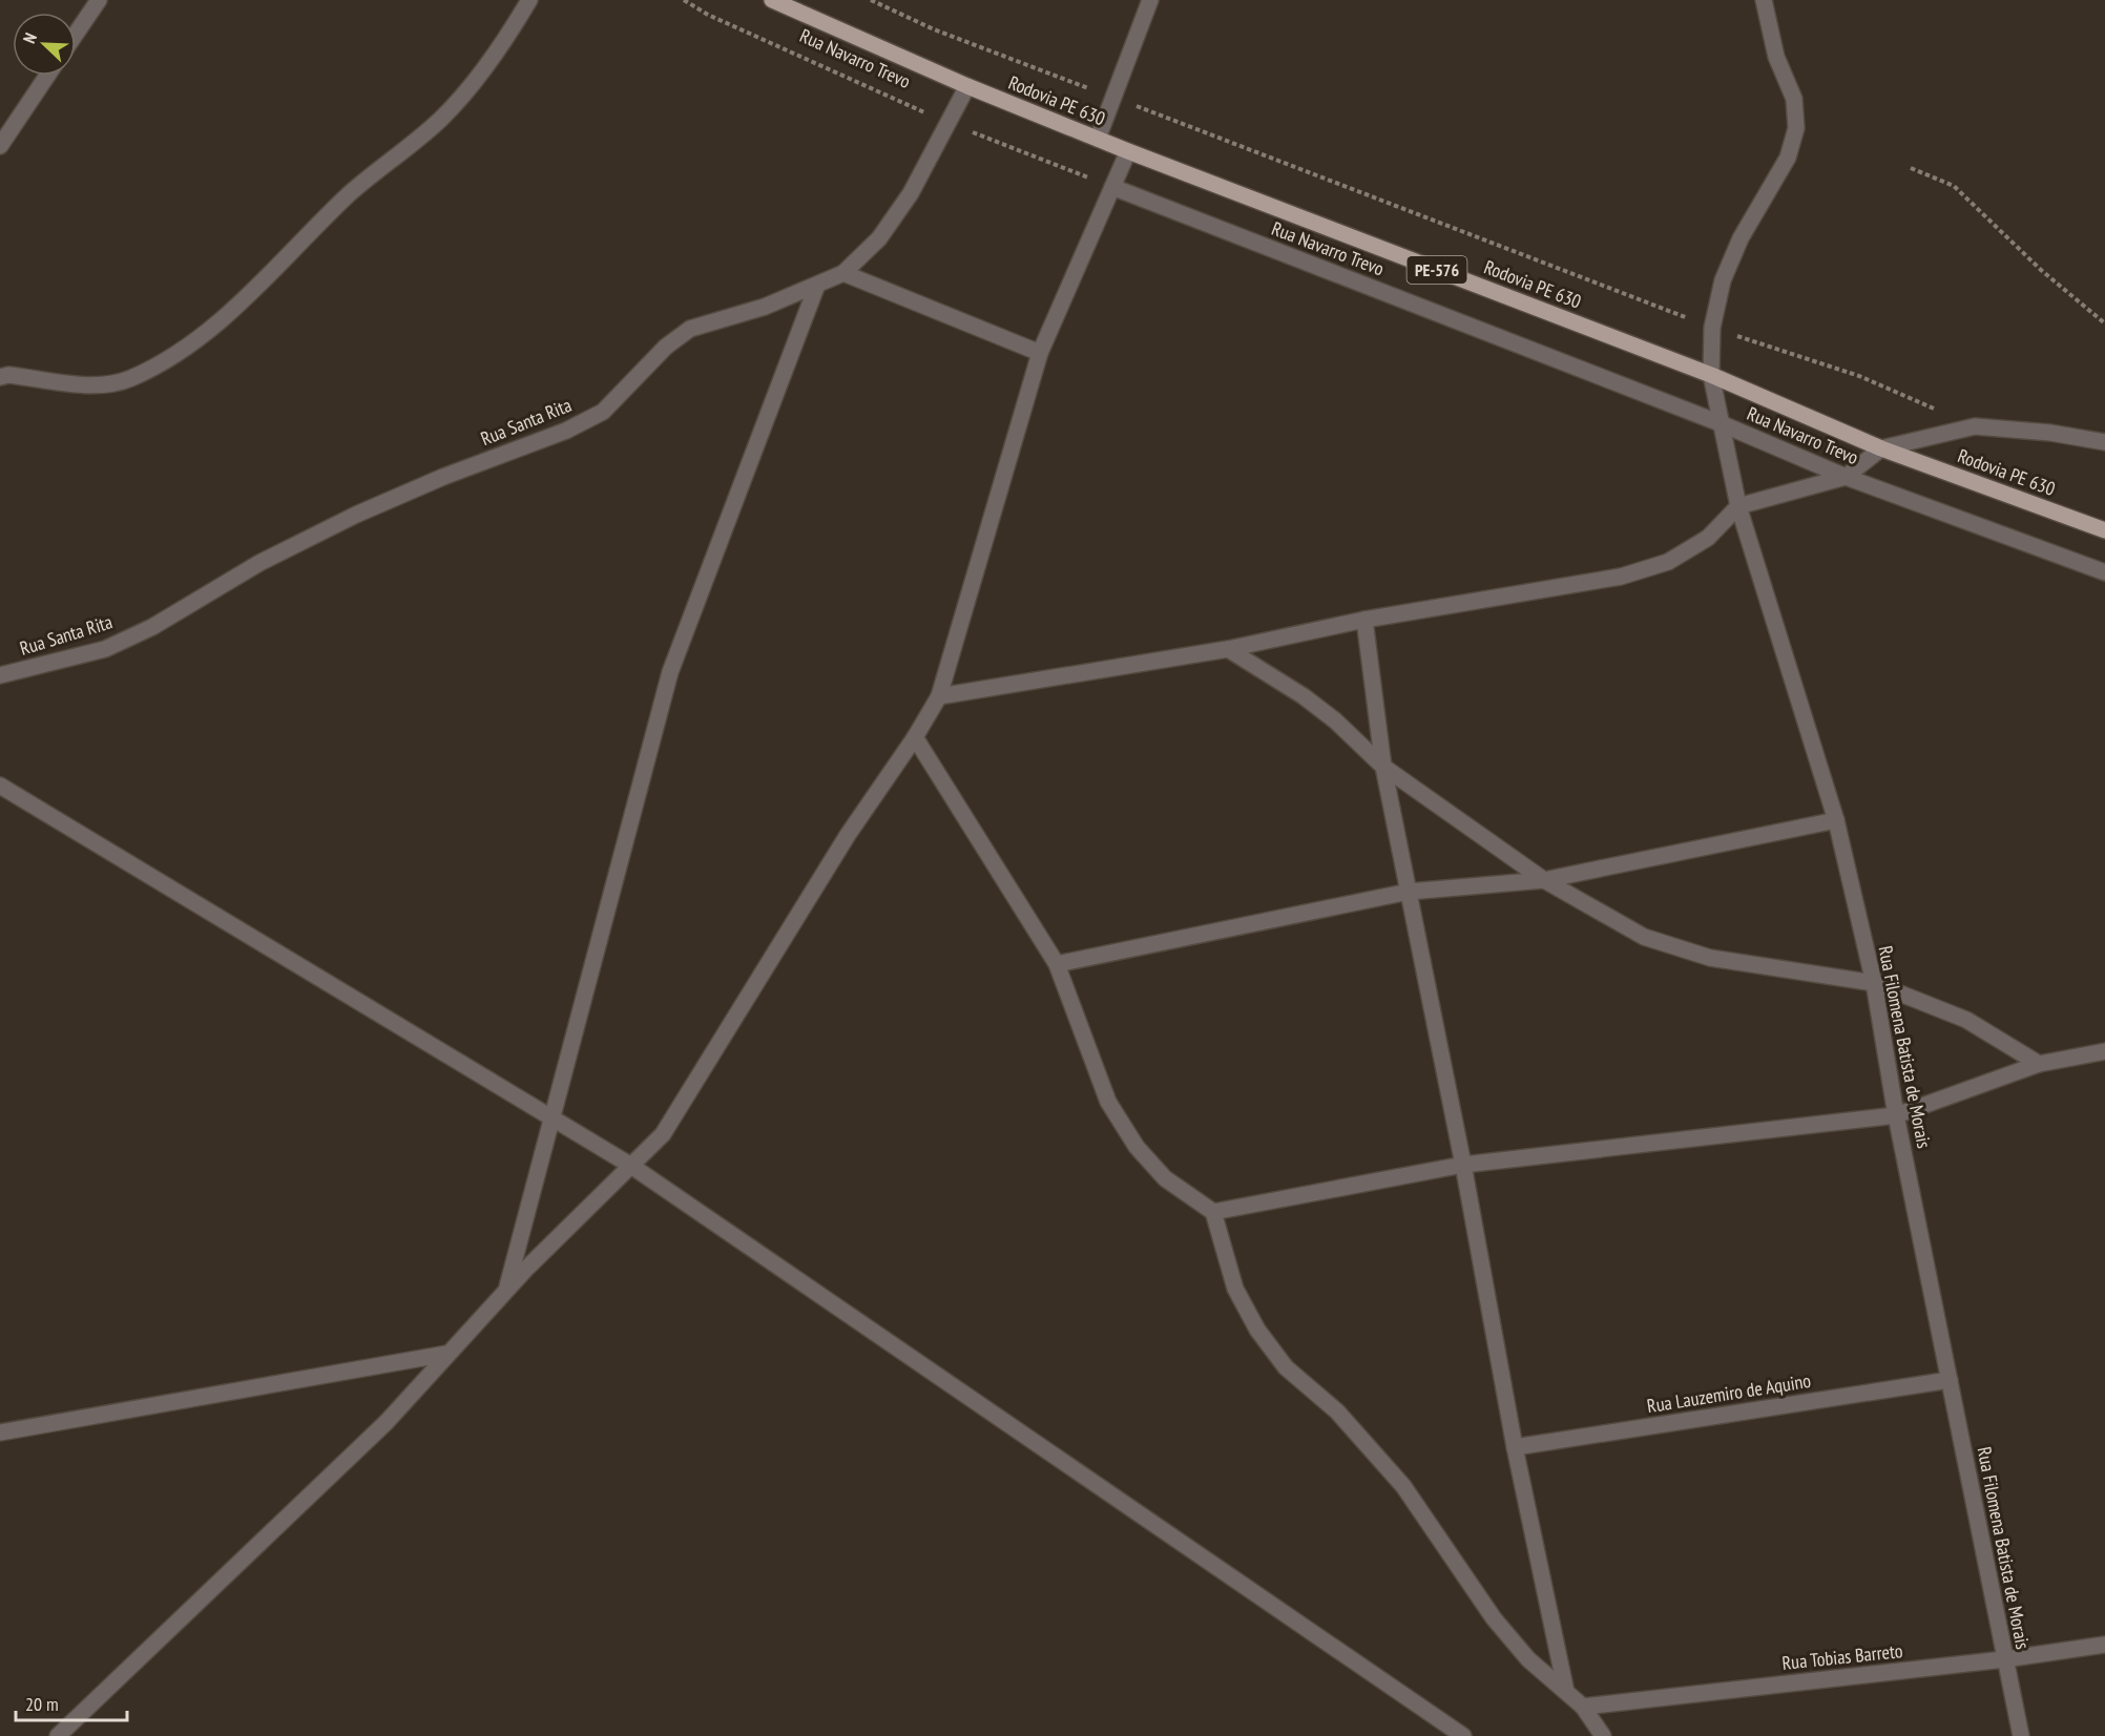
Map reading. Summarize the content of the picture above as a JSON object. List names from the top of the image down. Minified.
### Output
{"streets":{"main road":["Rodovia PE 630","PE-576"],"street":["Rua Navarro Trevo","Rua Santa Rita","Rua Filomena Batista de Morais","Rua Lauzemiro de Aquino","Rua Tobias Barreto"]},"crossings":[["Rua Navarro Trevo","Rua Santa Rita"],["Rua Navarro Trevo","Rua Filomena Batista de Morais"],["Rodovia PE 630","Rua Santa Rita"],["Rodovia PE 630","Rua Filomena Batista de Morais"],["Rua Filomena Batista de Morais","Rua Lauzemiro de Aquino"],["Rua Filomena Batista de Morais","Rua Tobias Barreto"]],"scale_bar":"20 m","north":"top left"}
